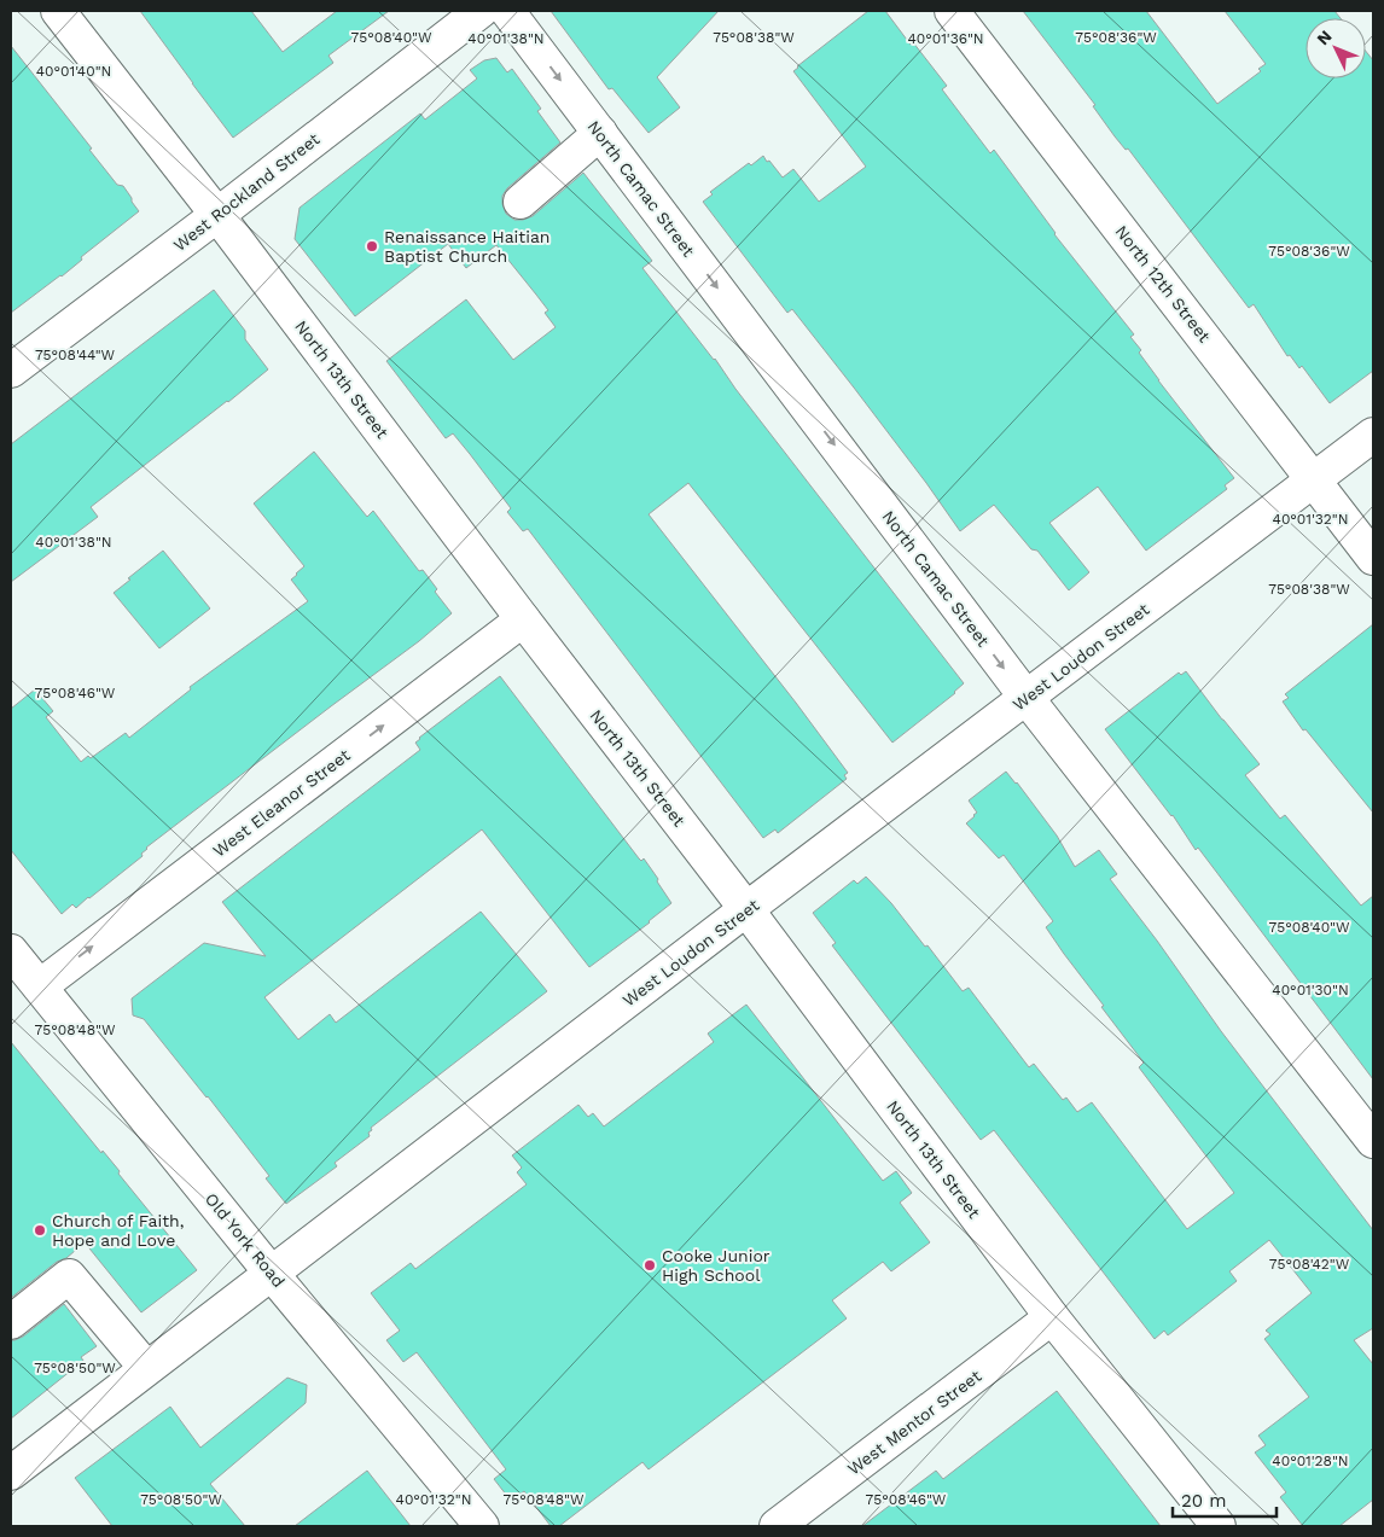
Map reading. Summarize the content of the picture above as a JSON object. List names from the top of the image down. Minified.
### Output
{"streets":{"street":["North Camac Street","West Rockland Street","North 12th Street","North 13th Street","West Loudon Street","West Eleanor Street","Old York Road","West Mentor Street"]},"crossings":[["North Camac Street","West Loudon Street"],["West Rockland Street","North 13th Street"],["North 12th Street","West Loudon Street"],["North 13th Street","West Loudon Street"],["North 13th Street","West Eleanor Street"],["North 13th Street","West Mentor Street"],["West Loudon Street","Old York Road"],["West Eleanor Street","Old York Road"]],"one_way":["North Camac Street","West Eleanor Street"],"places":["Renaissance Haitian Baptist Church","Church of Faith, Hope and Love","Cooke Junior High School"],"scale_bar":"20 m","north":"top left","coordinates":["75°08'40\"W","75°08'38\"W","75°08'36\"W","40°01'38\"N","40°01'36\"N","40°01'40\"N","75°08'44\"W","40°01'32\"N","75°08'46\"W","40°01'30\"N","75°08'48\"W","75°08'42\"W","75°08'50\"W","40°01'28\"N"]}
